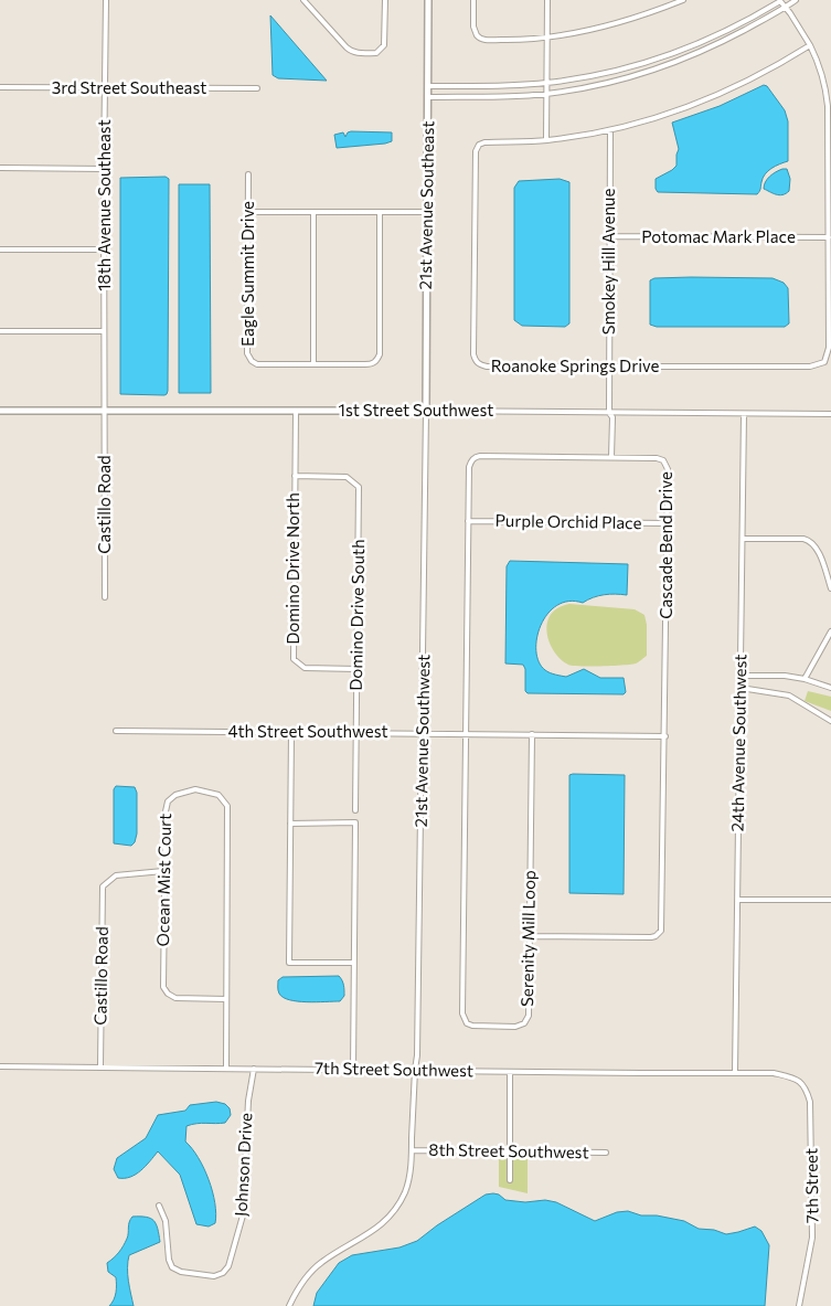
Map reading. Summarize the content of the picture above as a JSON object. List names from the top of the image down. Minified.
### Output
{"streets":{"street":["3rd Street Southeast","18th Avenue Southeast","21st Avenue Southeast","Potomac Mark Place","Smokey Hill Avenue","Eagle Summit Drive","Roanoke Springs Drive","1st Street Southwest","Castillo Road","Purple Orchid Place","Cascade Bend Drive","Domino Drive North","Domino Drive South","4th Street Southwest","21st Avenue Southwest","24th Avenue Southwest","Ocean Mist Court","Serenity Mill Loop","7th Street Southwest","8th Street Southwest","Johnson Drive","7th Street"]},"crossings":[["3rd Street Southeast","18th Avenue Southeast"],["18th Avenue Southeast","1st Street Southwest"],["18th Avenue Southeast","Castillo Road"],["21st Avenue Southeast","1st Street Southwest"],["21st Avenue Southeast","21st Avenue Southwest"],["Potomac Mark Place","Smokey Hill Avenue"],["Potomac Mark Place","Roanoke Springs Drive"],["Smokey Hill Avenue","Roanoke Springs Drive"],["Smokey Hill Avenue","1st Street Southwest"],["Smokey Hill Avenue","Cascade Bend Drive"],["1st Street Southwest","Castillo Road"],["1st Street Southwest","Domino Drive North"],["1st Street Southwest","21st Avenue Southwest"],["1st Street Southwest","24th Avenue Southwest"],["Castillo Road","Ocean Mist Court"],["Castillo Road","7th Street Southwest"],["Purple Orchid Place","Cascade Bend Drive"],["Cascade Bend Drive","4th Street Southwest"],["Cascade Bend Drive","Serenity Mill Loop"],["Domino Drive North","Domino Drive South"],["Domino Drive South","4th Street Southwest"],["4th Street Southwest","21st Avenue Southwest"],["4th Street Southwest","Serenity Mill Loop"],["21st Avenue Southwest","7th Street Southwest"],["21st Avenue Southwest","8th Street Southwest"],["24th Avenue Southwest","7th Street Southwest"],["Ocean Mist Court","7th Street Southwest"],["7th Street Southwest","Johnson Drive"],["7th Street Southwest","7th Street"]]}
